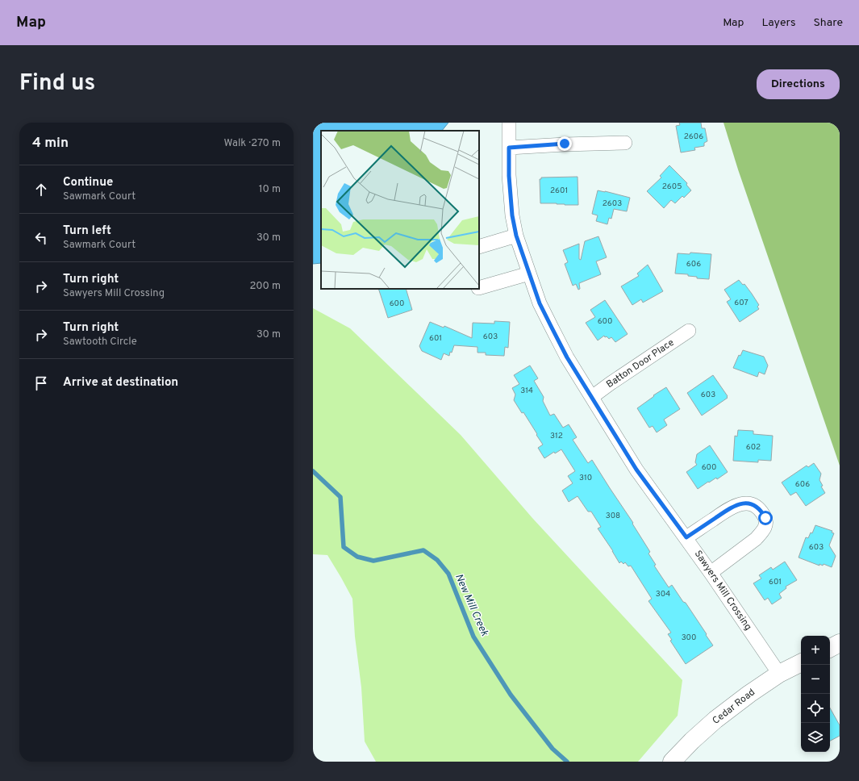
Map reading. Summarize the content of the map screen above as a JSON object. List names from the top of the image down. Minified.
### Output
{"streets":{"street":["Batton Door Place","Sawyers Mill Crossing","Cedar Road"]},"crossings":[["Batton Door Place","Sawyers Mill Crossing"],["Sawyers Mill Crossing","Cedar Road"]],"water":["New Mill Creek"],"house_numbers":["2606","2605","2601","2603","606","607","600","600","603","601","314","603","312","602","600","310","606","308","603","601","304","300"],"page":{"header":"Map","nav":["Map","Layers","Share"],"title":"Find us","buttons":"Directions","heading":["4 min","Walk · 270 m"],"list":[["Continue","Sawmark Court","10 m"],["Turn left","Sawmark Court","30 m"],["Turn right","Sawyers Mill Crossing","200 m"],["Turn right","Sawtooth Circle","30 m"],"Arrive at destination"],"map_buttons":["+","−"]}}
